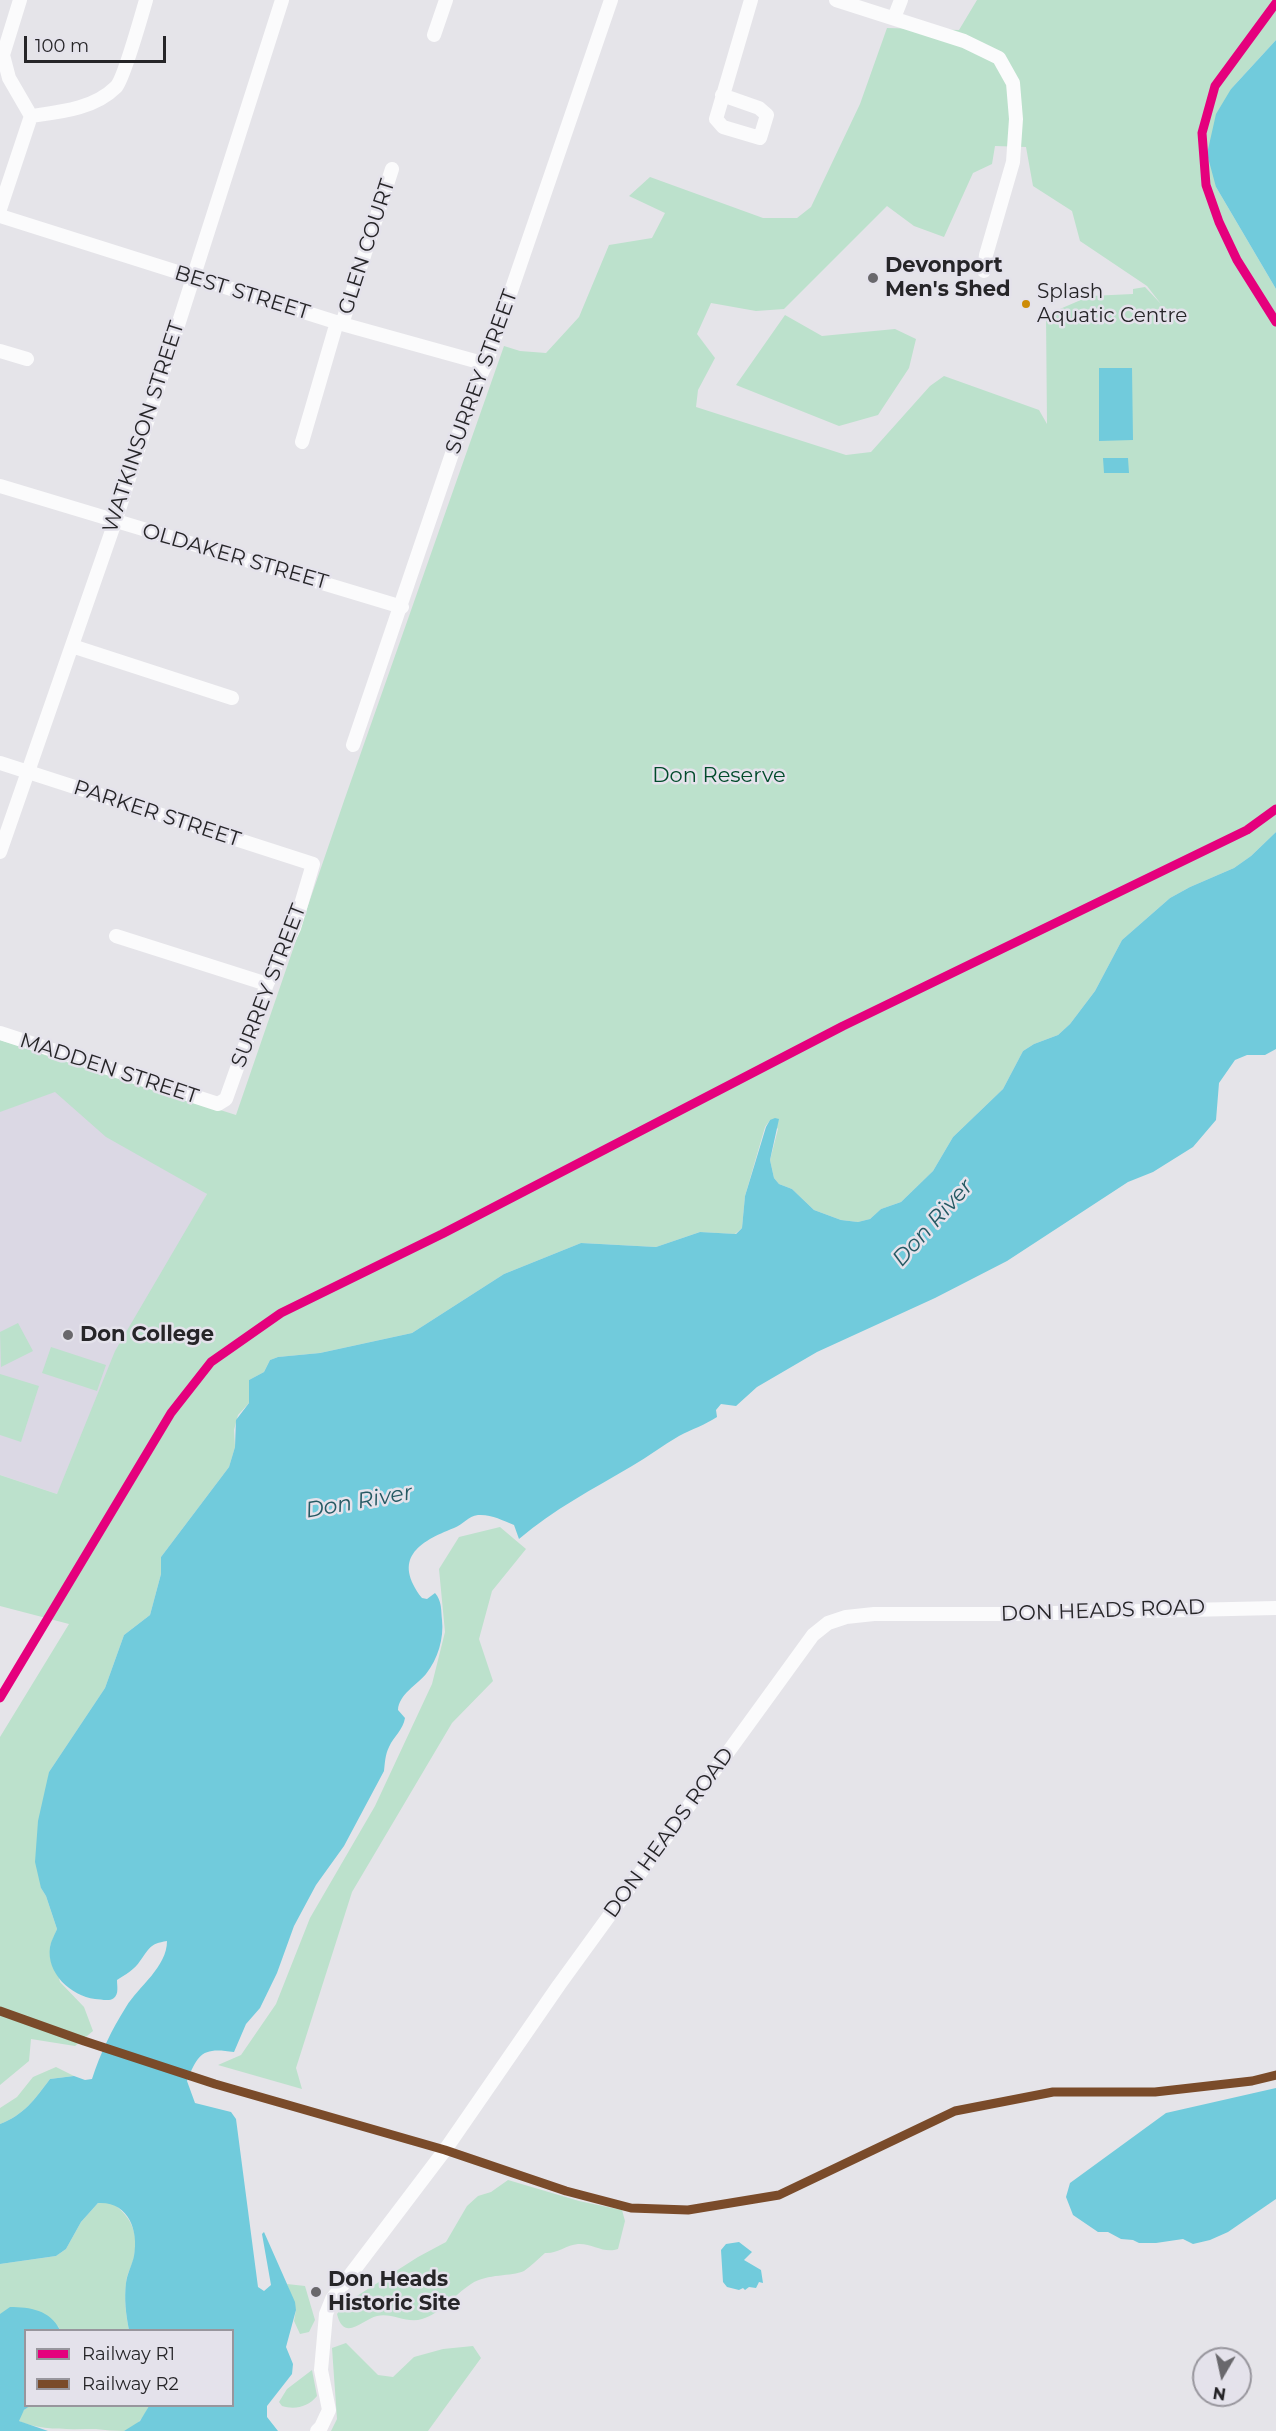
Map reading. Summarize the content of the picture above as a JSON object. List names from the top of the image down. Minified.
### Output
{"streets":{"street":["GLEN COURT","BEST STREET","SURREY STREET","WATKINSON STREET","OLDAKER STREET","PARKER STREET","MADDEN STREET","DON HEADS ROAD"]},"crossings":[["GLEN COURT","BEST STREET"],["BEST STREET","SURREY STREET"],["BEST STREET","WATKINSON STREET"],["SURREY STREET","OLDAKER STREET"],["SURREY STREET","PARKER STREET"],["SURREY STREET","MADDEN STREET"],["WATKINSON STREET","OLDAKER STREET"],["WATKINSON STREET","PARKER STREET"]],"water":["Don River"],"parks":["Don Reserve"],"places":["Devonport Men's Shed","Splash Aquatic Centre","Don College","Don Heads Historic Site"],"lines":["rail line R1","rail line R2"],"legend":["Railway R1","Railway R2"],"scale_bar":"100 m","north":"bottom"}
